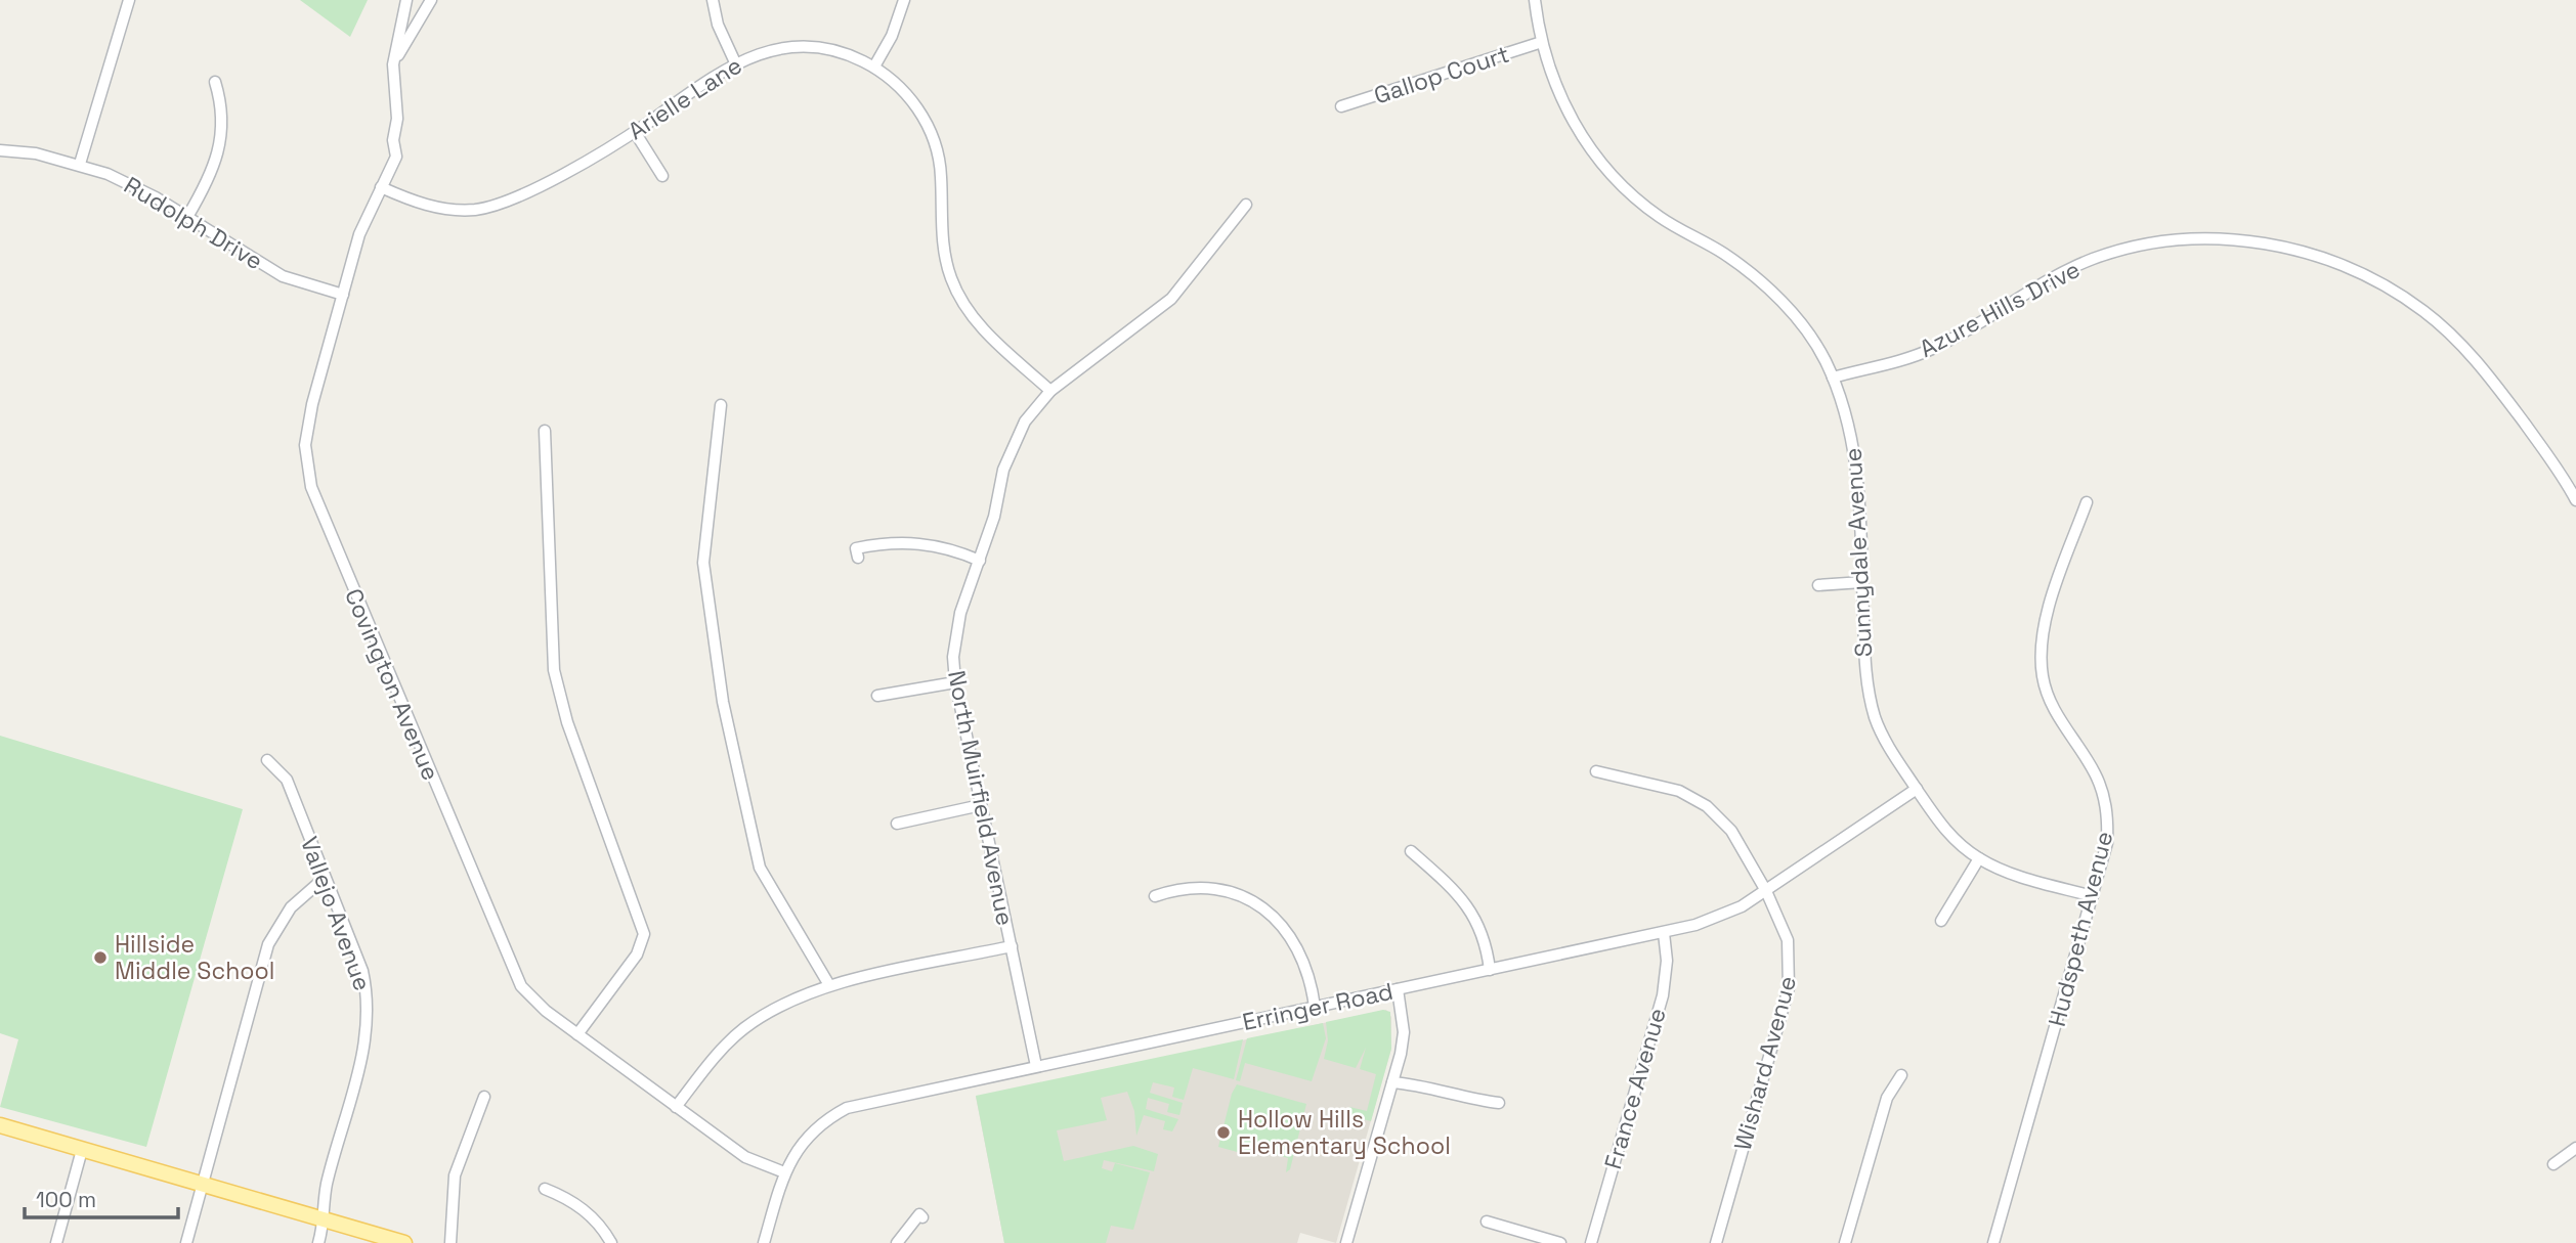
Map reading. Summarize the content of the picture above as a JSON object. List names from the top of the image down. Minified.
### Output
{"streets":{"street":["Gallop Court","Arielle Lane","Rudolph Drive","Azure Hills Drive","Sunnydale Avenue","Covington Avenue","North Muirfield Avenue","Vallejo Avenue","Hudspeth Avenue","Erringer Road","Wishard Avenue","France Avenue"]},"crossings":[["Gallop Court","Sunnydale Avenue"],["Arielle Lane","Covington Avenue"],["Arielle Lane","North Muirfield Avenue"],["Rudolph Drive","Covington Avenue"],["Azure Hills Drive","Sunnydale Avenue"],["Sunnydale Avenue","Hudspeth Avenue"],["Sunnydale Avenue","Erringer Road"],["Covington Avenue","Erringer Road"],["North Muirfield Avenue","Erringer Road"],["Erringer Road","Wishard Avenue"],["Erringer Road","France Avenue"]],"places":["Hillside Middle School","Hollow Hills Elementary School"],"scale_bar":"100 m"}
